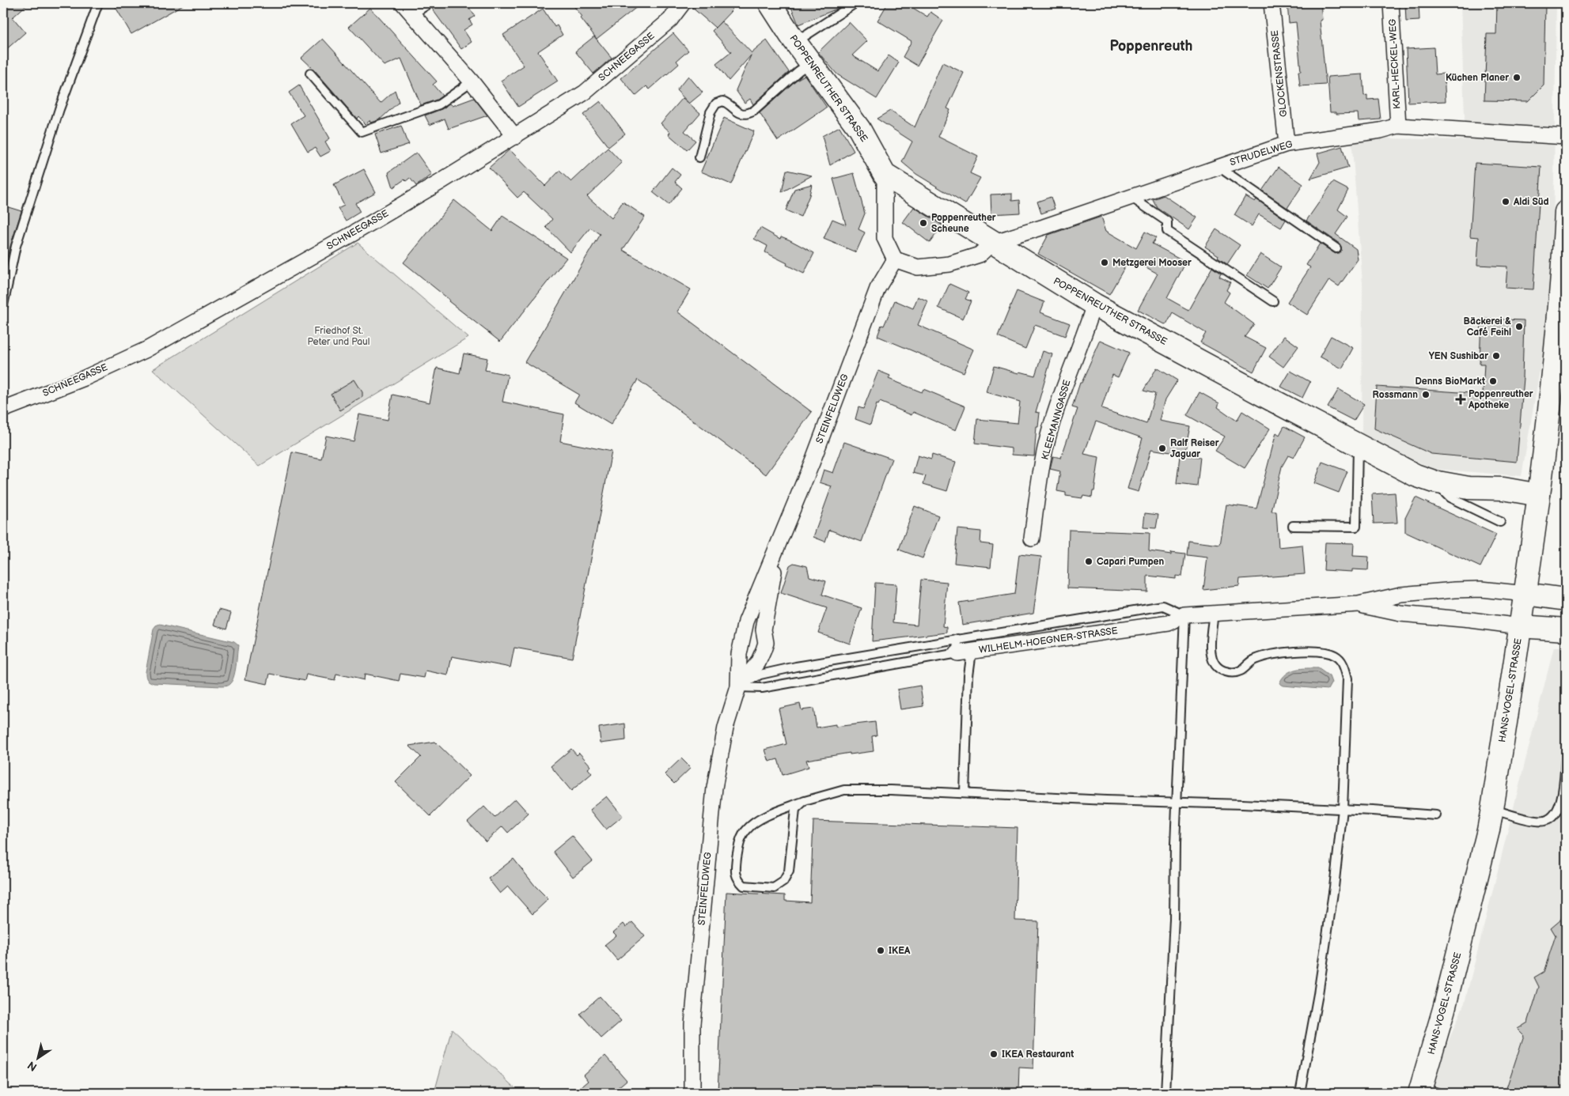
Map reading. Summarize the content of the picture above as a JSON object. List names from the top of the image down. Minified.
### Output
{"streets":{"main road":["POPPENREUTHER STRASSE","HANS-VOGEL-STRASSE"],"street":["SCHNEEGASSE","KARL-HECKEL-WEG","GLOCKENSTRASSE","STRUDELWEG","STEINFELDWEG","KLEEMANNGASSE","WILHELM-HOEGNER-STRASSE"]},"crossings":[["KARL-HECKEL-WEG","STRUDELWEG"],["GLOCKENSTRASSE","STRUDELWEG"],["POPPENREUTHER STRASSE","STRUDELWEG"],["POPPENREUTHER STRASSE","KLEEMANNGASSE"],["POPPENREUTHER STRASSE","HANS-VOGEL-STRASSE"],["STEINFELDWEG","WILHELM-HOEGNER-STRASSE"],["WILHELM-HOEGNER-STRASSE","HANS-VOGEL-STRASSE"]],"districts":["Poppenreuth"],"parks":["Friedhof St. Peter und Paul"],"places":{"other":["Küchen Planer","Aldi Süd","Poppenreuther Scheune","Metzgerei Mooser","Bäckerei & Café Feihl","YEN Sushibar","Denns BioMarkt","Rossmann","Ralf Reiser Jaguar","Capari Pumpen","IKEA","IKEA Restaurant"],"health":["Poppenreuther Apotheke"]},"north":"bottom left"}
